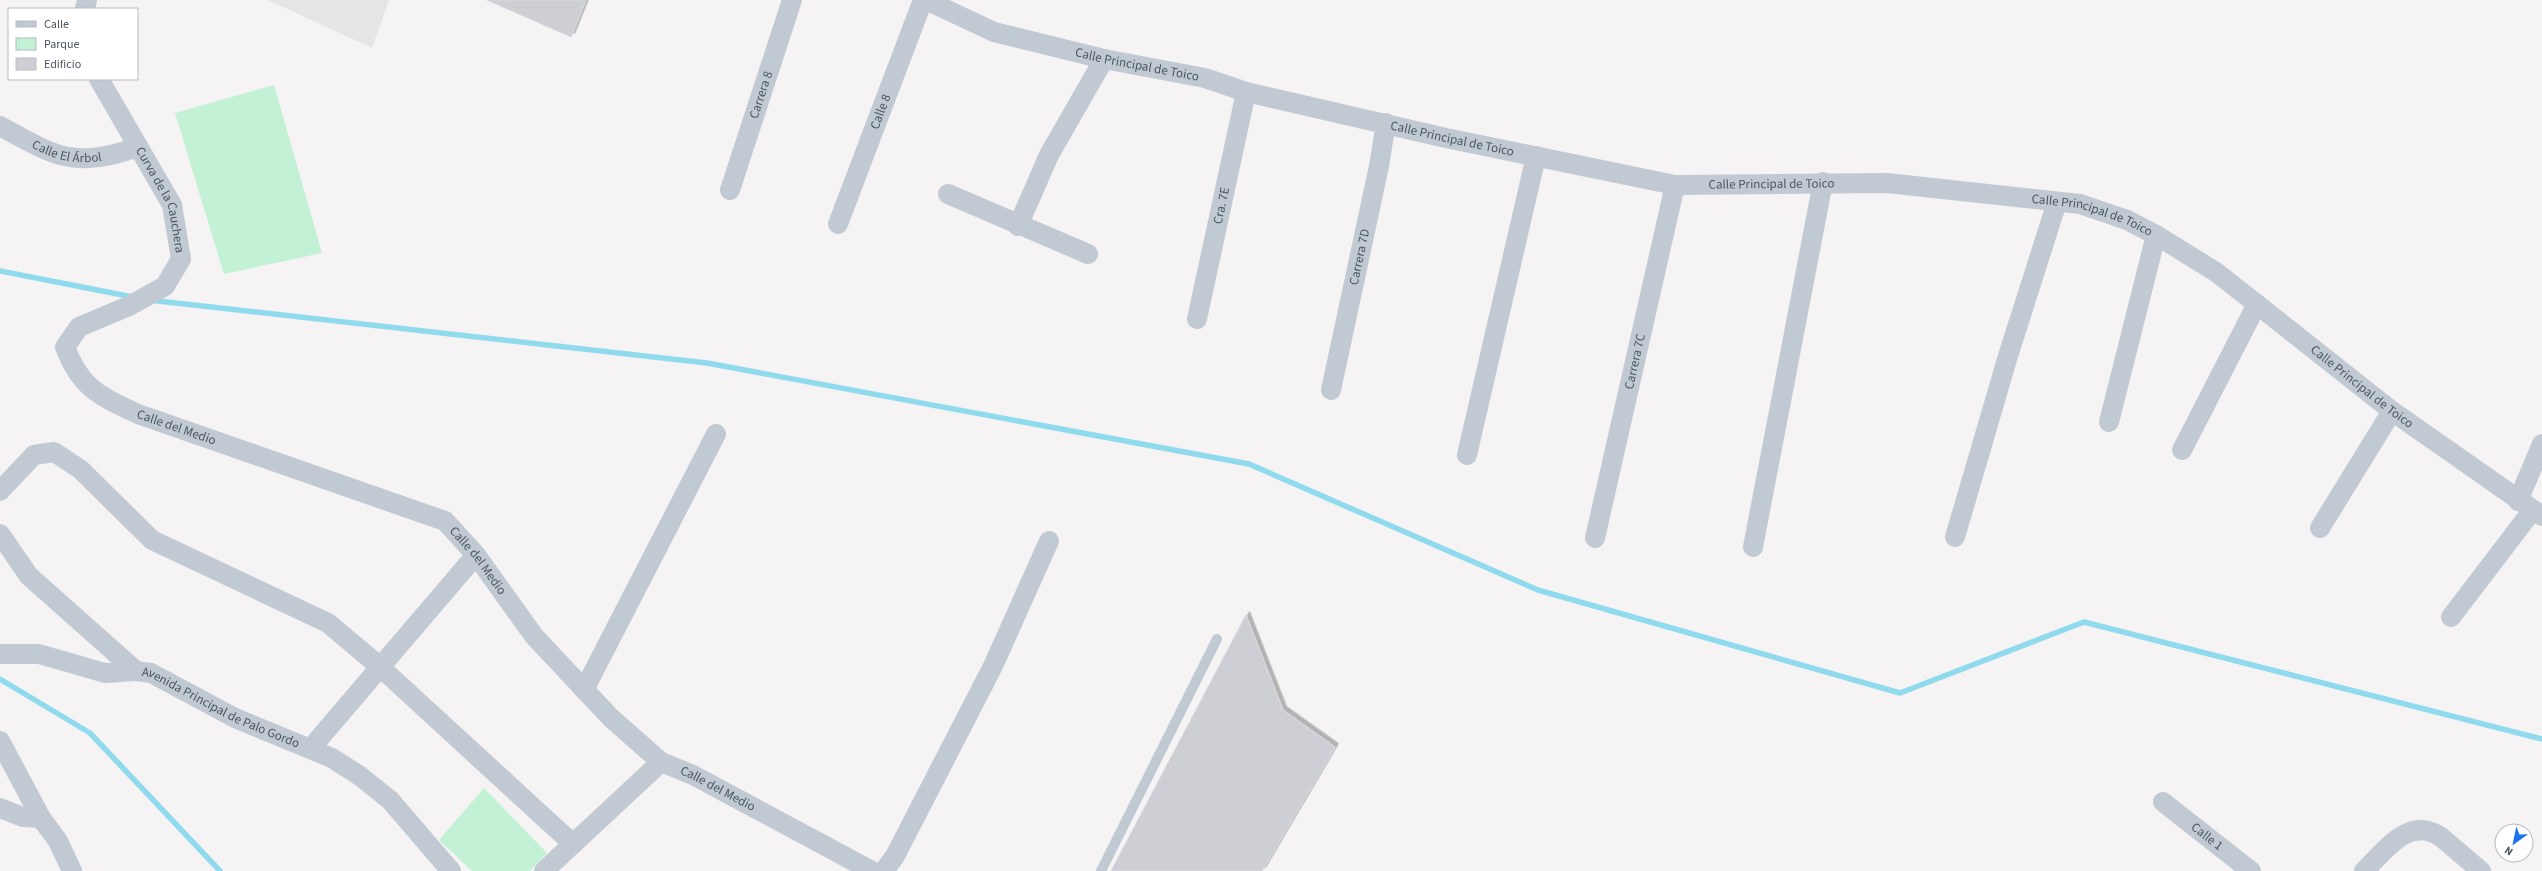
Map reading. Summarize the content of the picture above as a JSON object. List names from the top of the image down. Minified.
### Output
{"streets":{"street":["Calle Principal de Toico","Carrera 8","Calle 8","Calle El Árbol","Curva de la Cauchera","Cra. 7E","Carrera 7D","Carrera 7C","Calle del Medio","Avenida Principal de Palo Gordo","Calle 1"]},"crossings":[["Calle Principal de Toico","Calle 8"],["Calle Principal de Toico","Cra. 7E"],["Calle Principal de Toico","Carrera 7D"],["Calle Principal de Toico","Carrera 7C"],["Calle El Árbol","Curva de la Cauchera"],["Curva de la Cauchera","Calle del Medio"]],"legend":["Calle","Parque","Edificio"],"north":"bottom left"}
